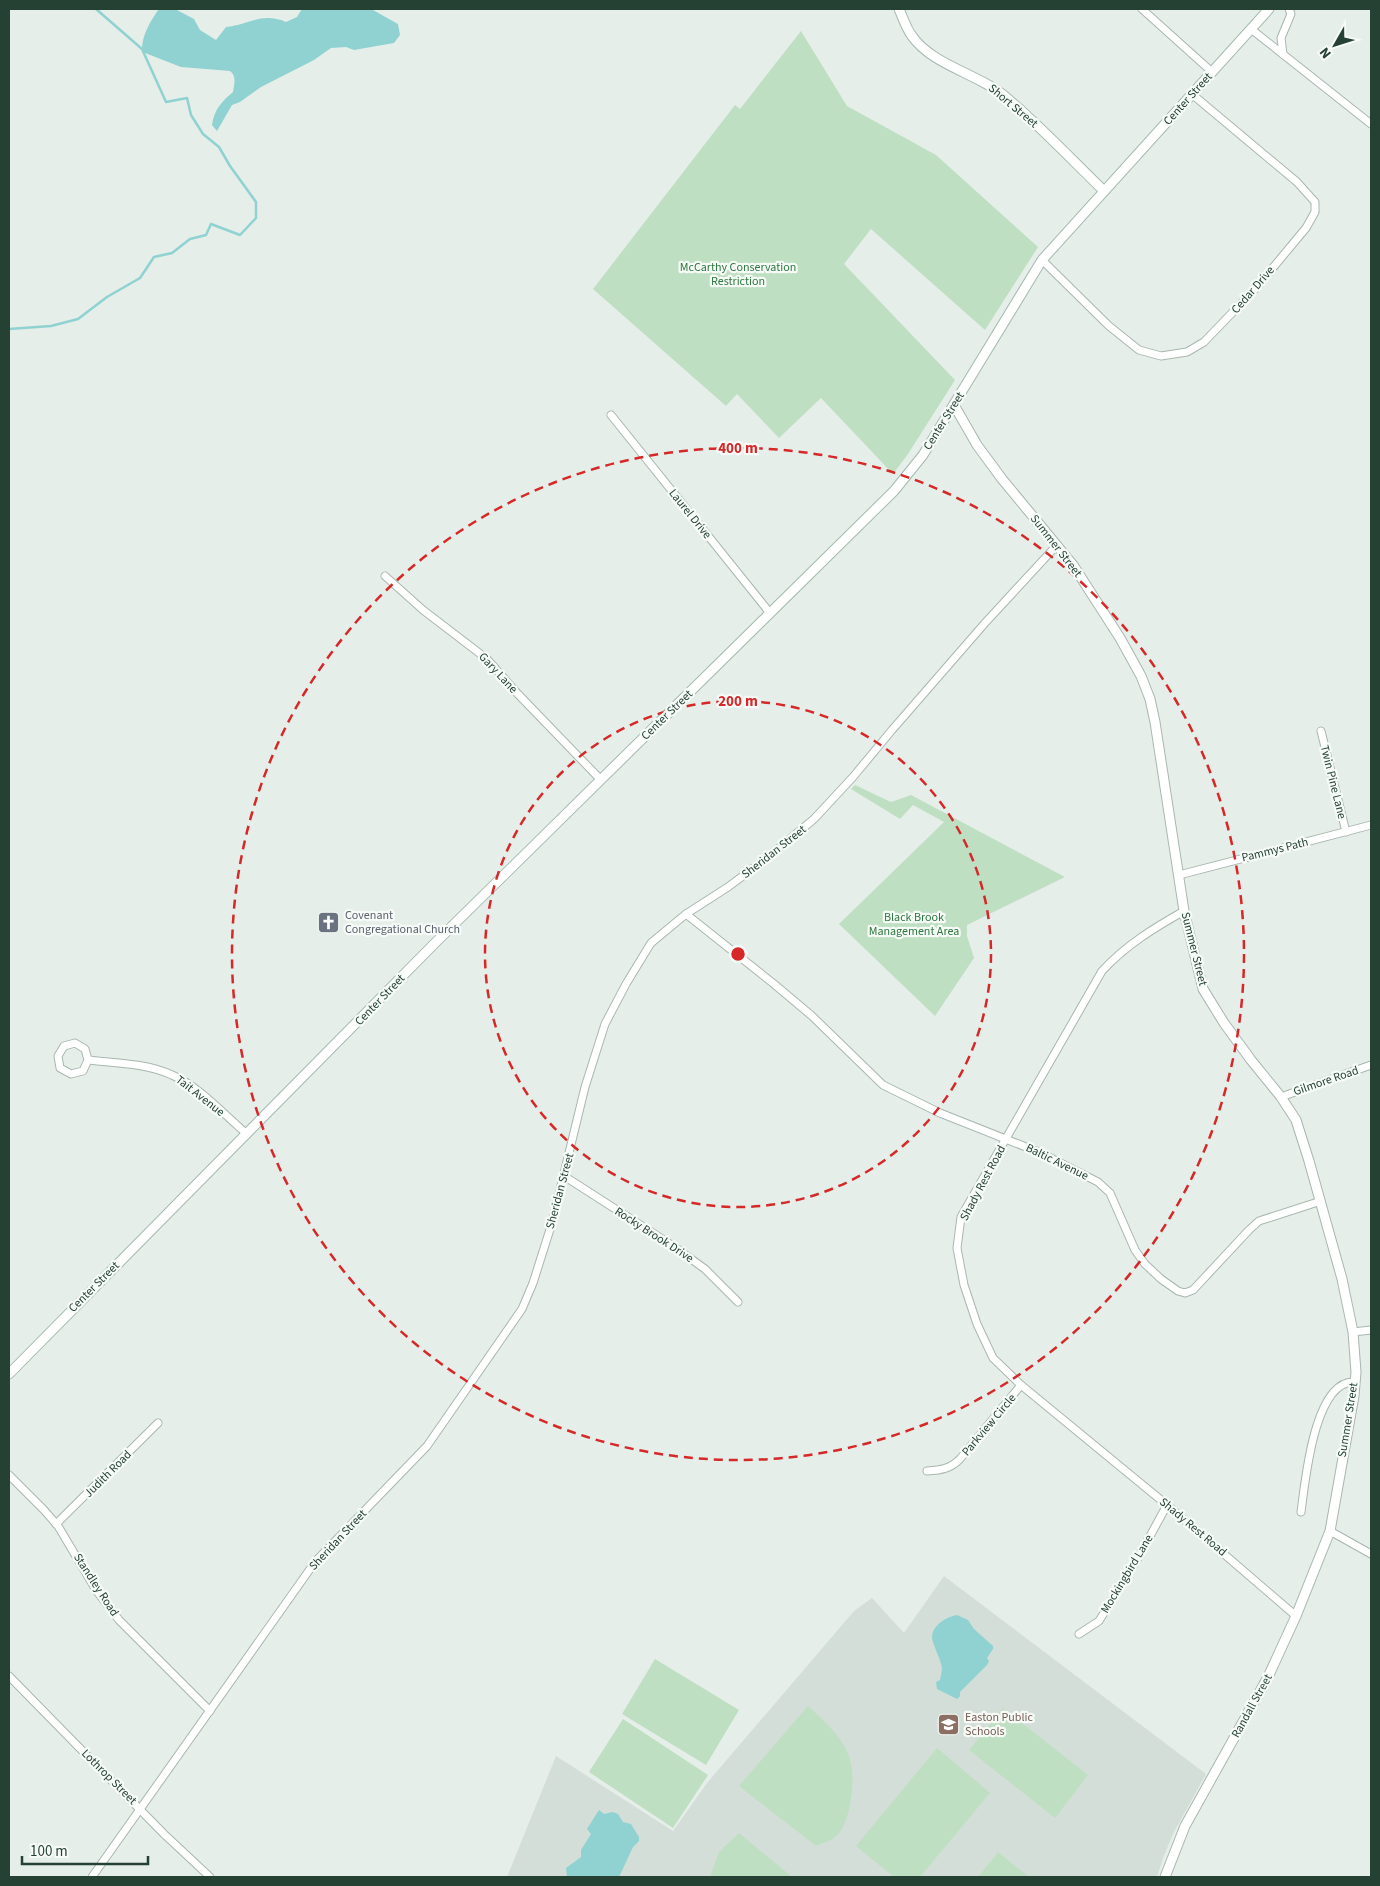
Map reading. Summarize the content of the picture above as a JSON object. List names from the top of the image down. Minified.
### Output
{"streets":{"main road":["Center Street","Short Street","Summer Street","Randall Street"],"street":["Cedar Drive","Laurel Drive","Gary Lane","Twin Pine Lane","Pammys Path","Sheridan Street","Gilmore Road","Tait Avenue","Baltic Avenue","Shady Rest Road","Rocky Brook Drive","Parkview Circle","Judith Road","Mockingbird Lane","Standley Road","Lothrop Street"]},"crossings":[["Center Street","Short Street"],["Center Street","Cedar Drive"],["Center Street","Laurel Drive"],["Center Street","Summer Street"],["Center Street","Gary Lane"],["Center Street","Tait Avenue"],["Summer Street","Pammys Path"],["Summer Street","Sheridan Street"],["Summer Street","Gilmore Road"],["Summer Street","Baltic Avenue"],["Summer Street","Shady Rest Road"],["Summer Street","Randall Street"],["Twin Pine Lane","Pammys Path"],["Sheridan Street","Baltic Avenue"],["Sheridan Street","Rocky Brook Drive"],["Sheridan Street","Standley Road"],["Sheridan Street","Lothrop Street"],["Baltic Avenue","Shady Rest Road"],["Shady Rest Road","Parkview Circle"],["Shady Rest Road","Mockingbird Lane"],["Shady Rest Road","Randall Street"],["Judith Road","Standley Road"]],"parks":["McCarthy Conservation Restriction","Black Brook Management Area"],"places":{"church":["Covenant Congregational Church"],"school or university":["Easton Public Schools"]},"scale_bar":"100 m","north":"bottom left","rings":["400 m","200 m"]}
